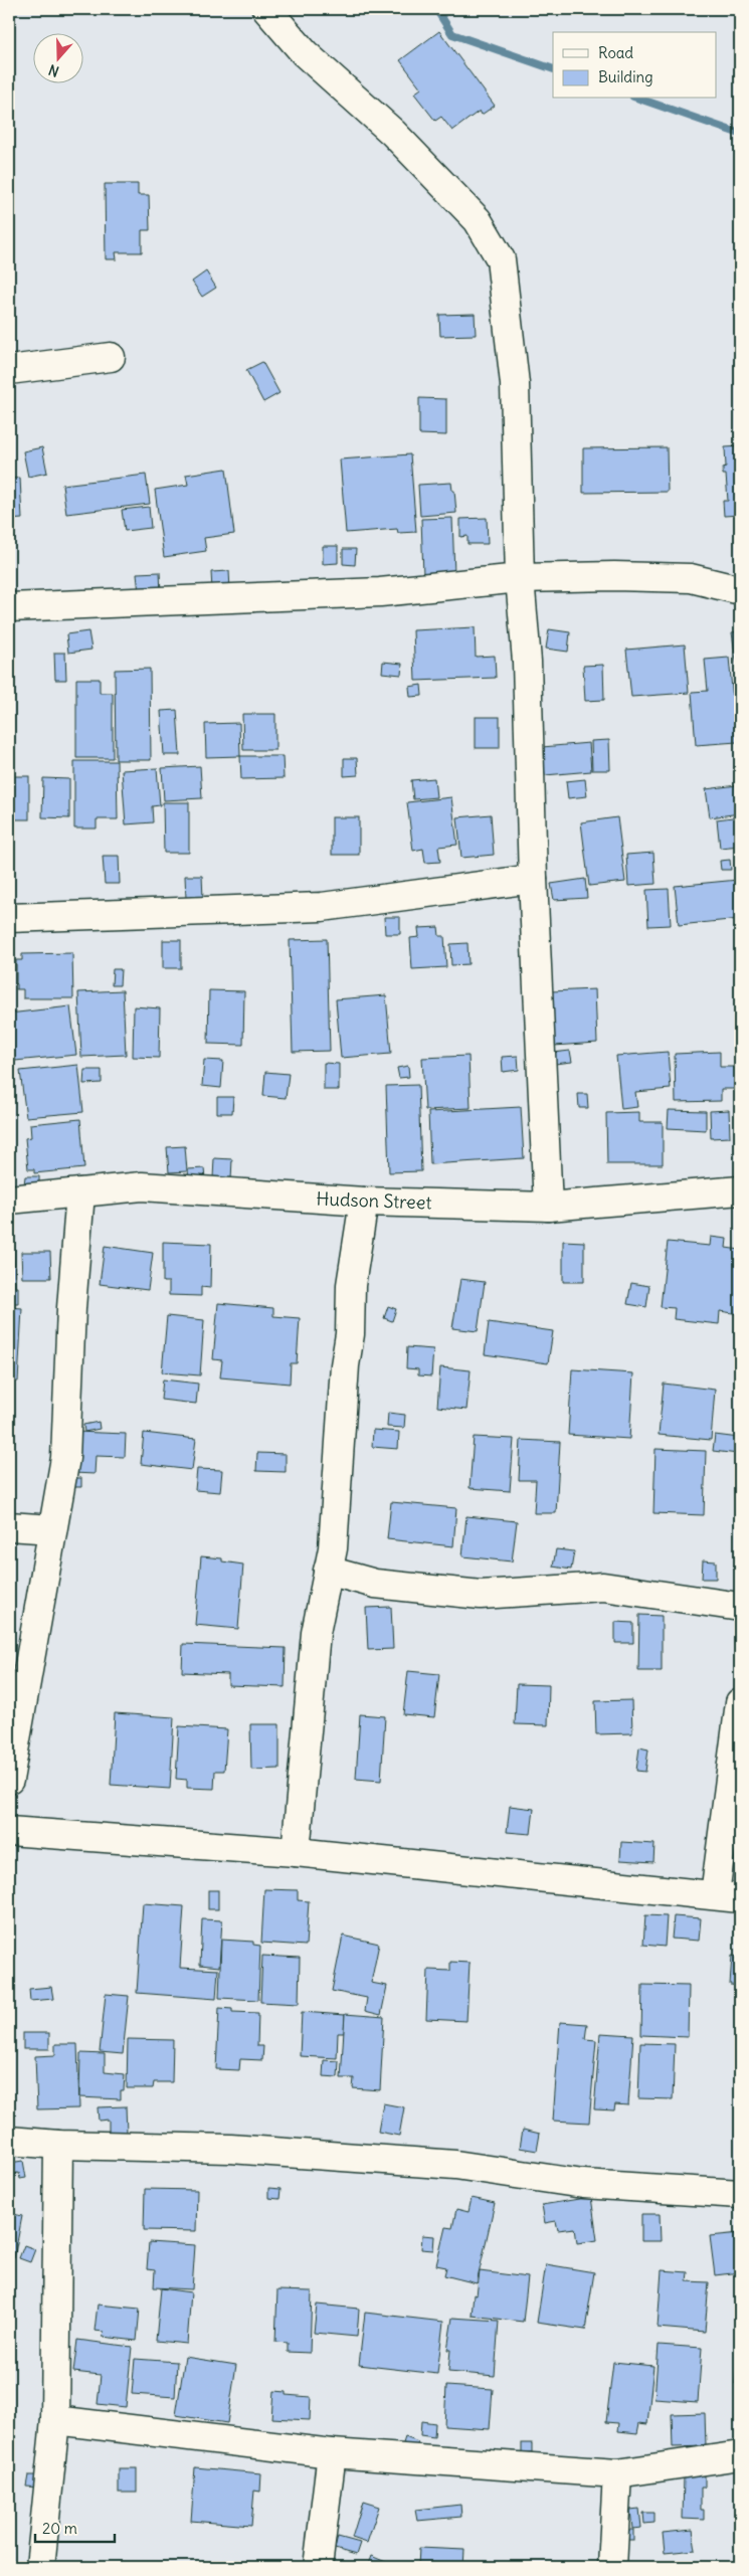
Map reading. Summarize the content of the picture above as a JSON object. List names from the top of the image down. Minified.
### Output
{"streets":{"street":["Hudson Street"]},"legend":["Road","Building"],"scale_bar":"20 m","north":"bottom"}
